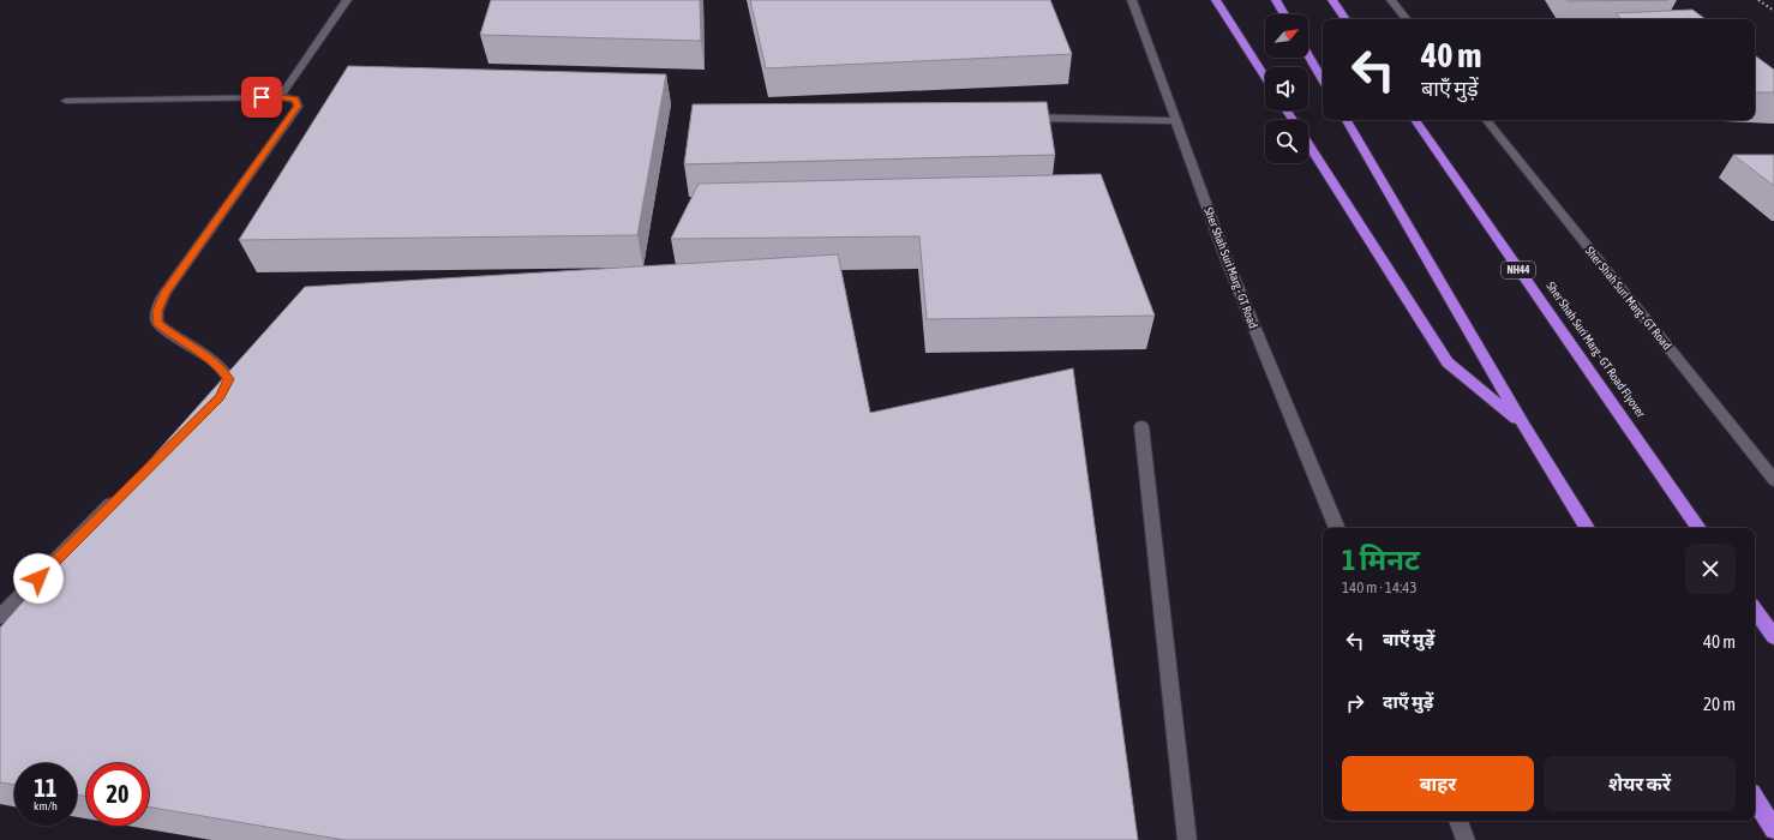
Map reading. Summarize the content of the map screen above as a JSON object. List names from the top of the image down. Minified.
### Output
{"streets":{"highway":["NH44","Sher Shah Suri Marg - GT Road Flyover"],"street":["Sher Shah Suri Marg - GT Road"]},"north":"top right","page":{"turn":["40 m","बाएँ मुड़ें"],"heading":["1 मिनट","140 m · 14:43"],"list":[{"name":"बाएँ मुड़ें","value":"40 m"},{"name":"दाएँ मुड़ें","value":"20 m"}],"buttons":["बाहर","शेयर करें"],"speed":"11 km/h","limit":"20"}}
